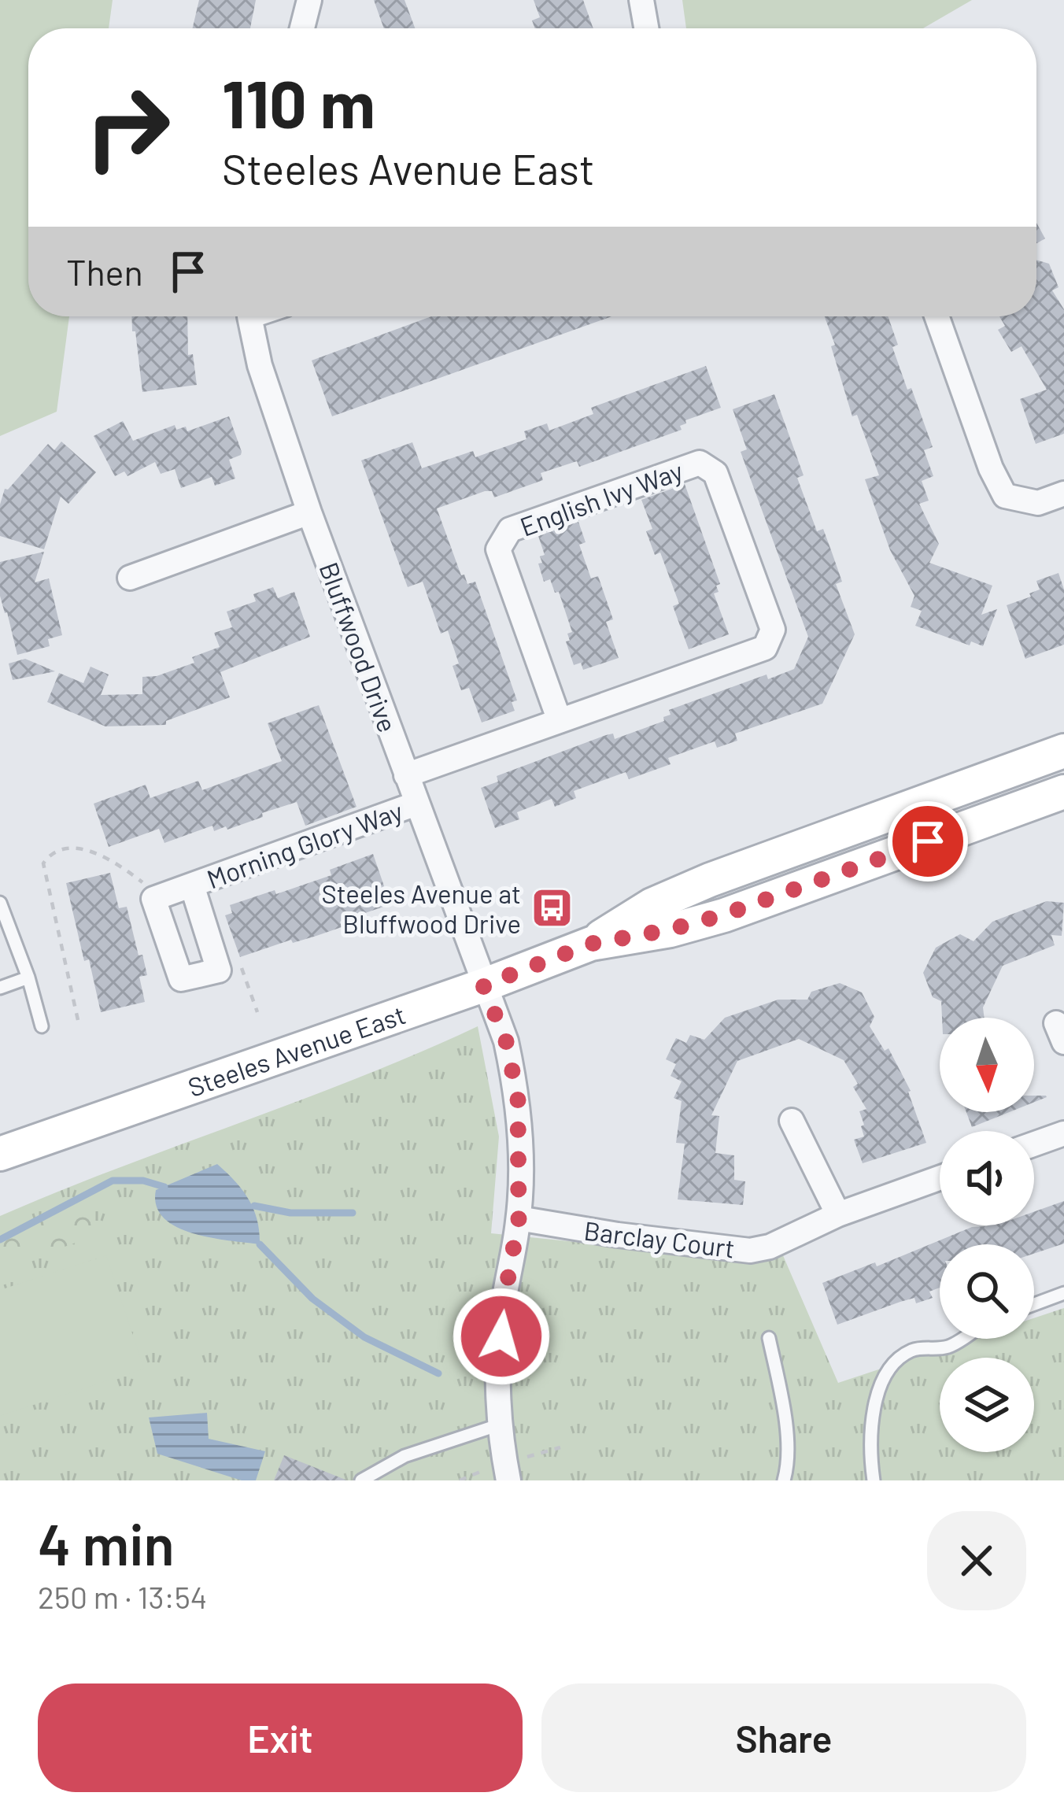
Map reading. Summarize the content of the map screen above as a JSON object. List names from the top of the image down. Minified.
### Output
{"streets":{"main road":["Steeles Avenue East"],"street":["English Ivy Way","Bluffwood Drive","Morning Glory Way","Barclay Court"]},"crossings":[["English Ivy Way","Bluffwood Drive"],["Bluffwood Drive","Morning Glory Way"],["Bluffwood Drive","Steeles Avenue East"],["Bluffwood Drive","Barclay Court"]],"places":{"bus stop":["Steeles Avenue at Bluffwood Drive"]},"north":"bottom","page":{"turn":["110 m","Steeles Avenue East"],"then":"Then","heading":["4 min","250 m · 13:54"],"buttons":["Exit","Share"]}}
